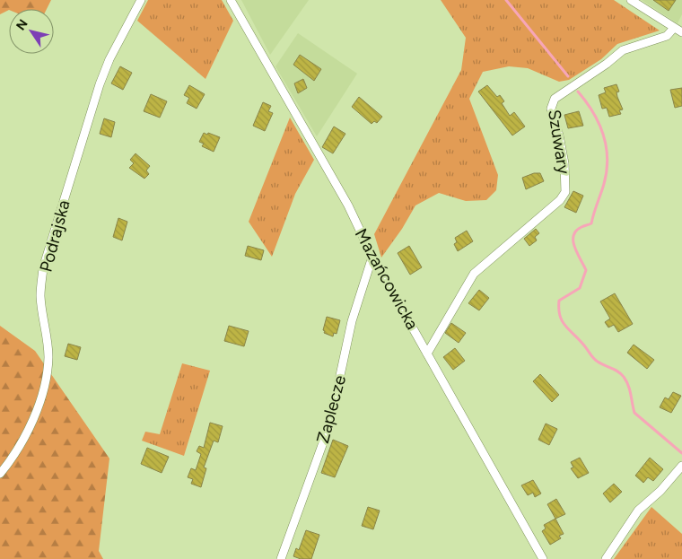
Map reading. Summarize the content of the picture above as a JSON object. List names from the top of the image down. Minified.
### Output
{"streets":{"street":["Szuwary","Podrajska","Mazańcowicka","Zaplecze"]},"crossings":[["Szuwary","Mazańcowicka"],["Mazańcowicka","Zaplecze"]],"north":"top left"}
